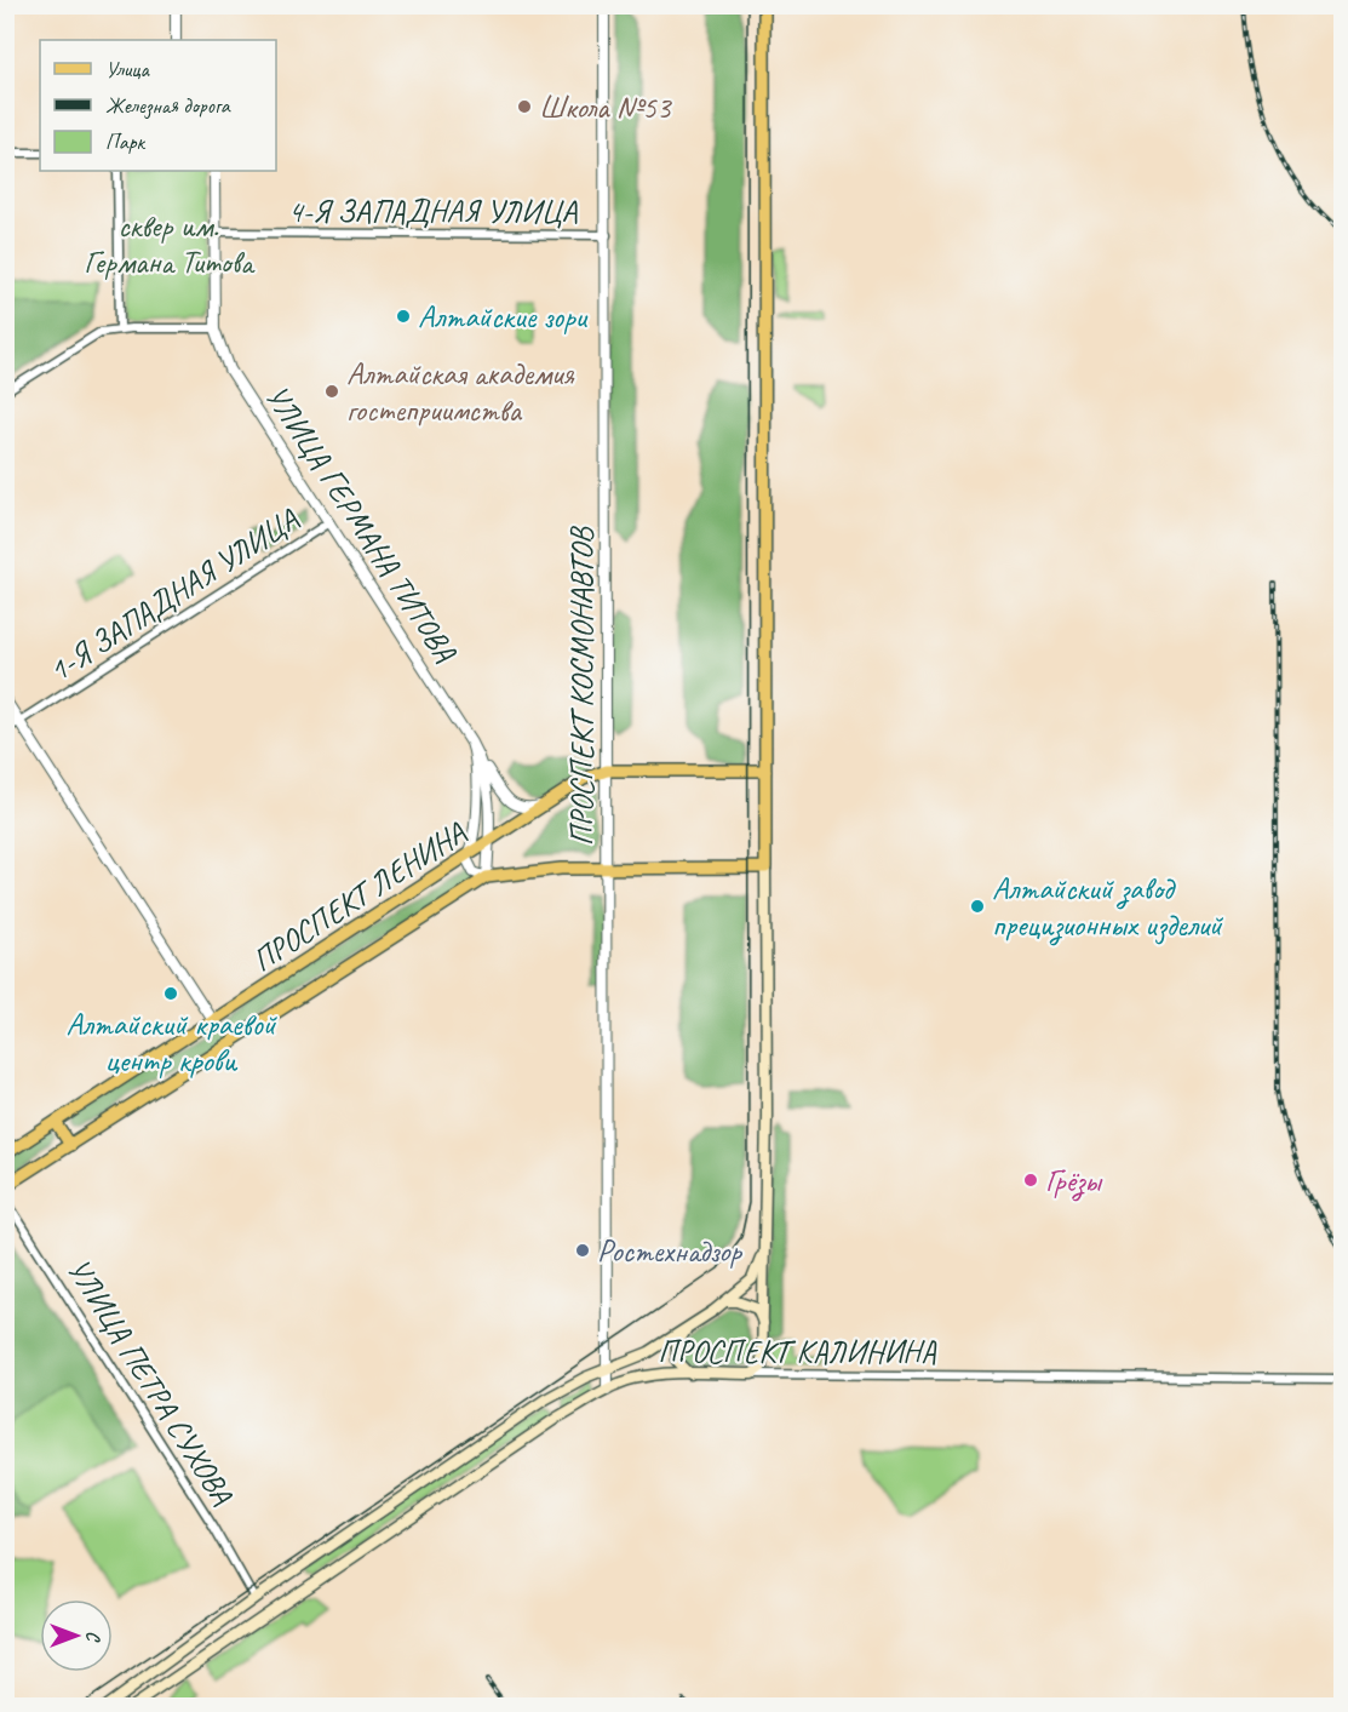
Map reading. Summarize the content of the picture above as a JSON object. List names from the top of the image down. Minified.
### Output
{"streets":{"main road":["ПРОСПЕКТ ЛЕНИНА","ПРОСПЕКТ КАЛИНИНА"],"street":["4-Я ЗАПАДНАЯ УЛИЦА","УЛИЦА ГЕРМАНА ТИТОВА","1-Я ЗАПАДНАЯ УЛИЦА","ПРОСПЕКТ КОСМОНАВТОВ","УЛИЦА ПЕТРА СУХОВА"]},"crossings":[["4-Я ЗАПАДНАЯ УЛИЦА","УЛИЦА ГЕРМАНА ТИТОВА"],["4-Я ЗАПАДНАЯ УЛИЦА","ПРОСПЕКТ КОСМОНАВТОВ"],["УЛИЦА ГЕРМАНА ТИТОВА","1-Я ЗАПАДНАЯ УЛИЦА"],["ПРОСПЕКТ КОСМОНАВТОВ","ПРОСПЕКТ ЛЕНИНА"],["ПРОСПЕКТ КОСМОНАВТОВ","ПРОСПЕКТ КАЛИНИНА"]],"parks":["сквер им. Германа Титова"],"places":["Школа №53","Алтайские зори","Алтайская академия гостеприимства","Алтайский завод прецизионных изделий","Алтайский краевой центр крови","Грёзы","Ростехнадзор"],"legend":["Улица","Железная дорога","Парк"],"north":"right"}
